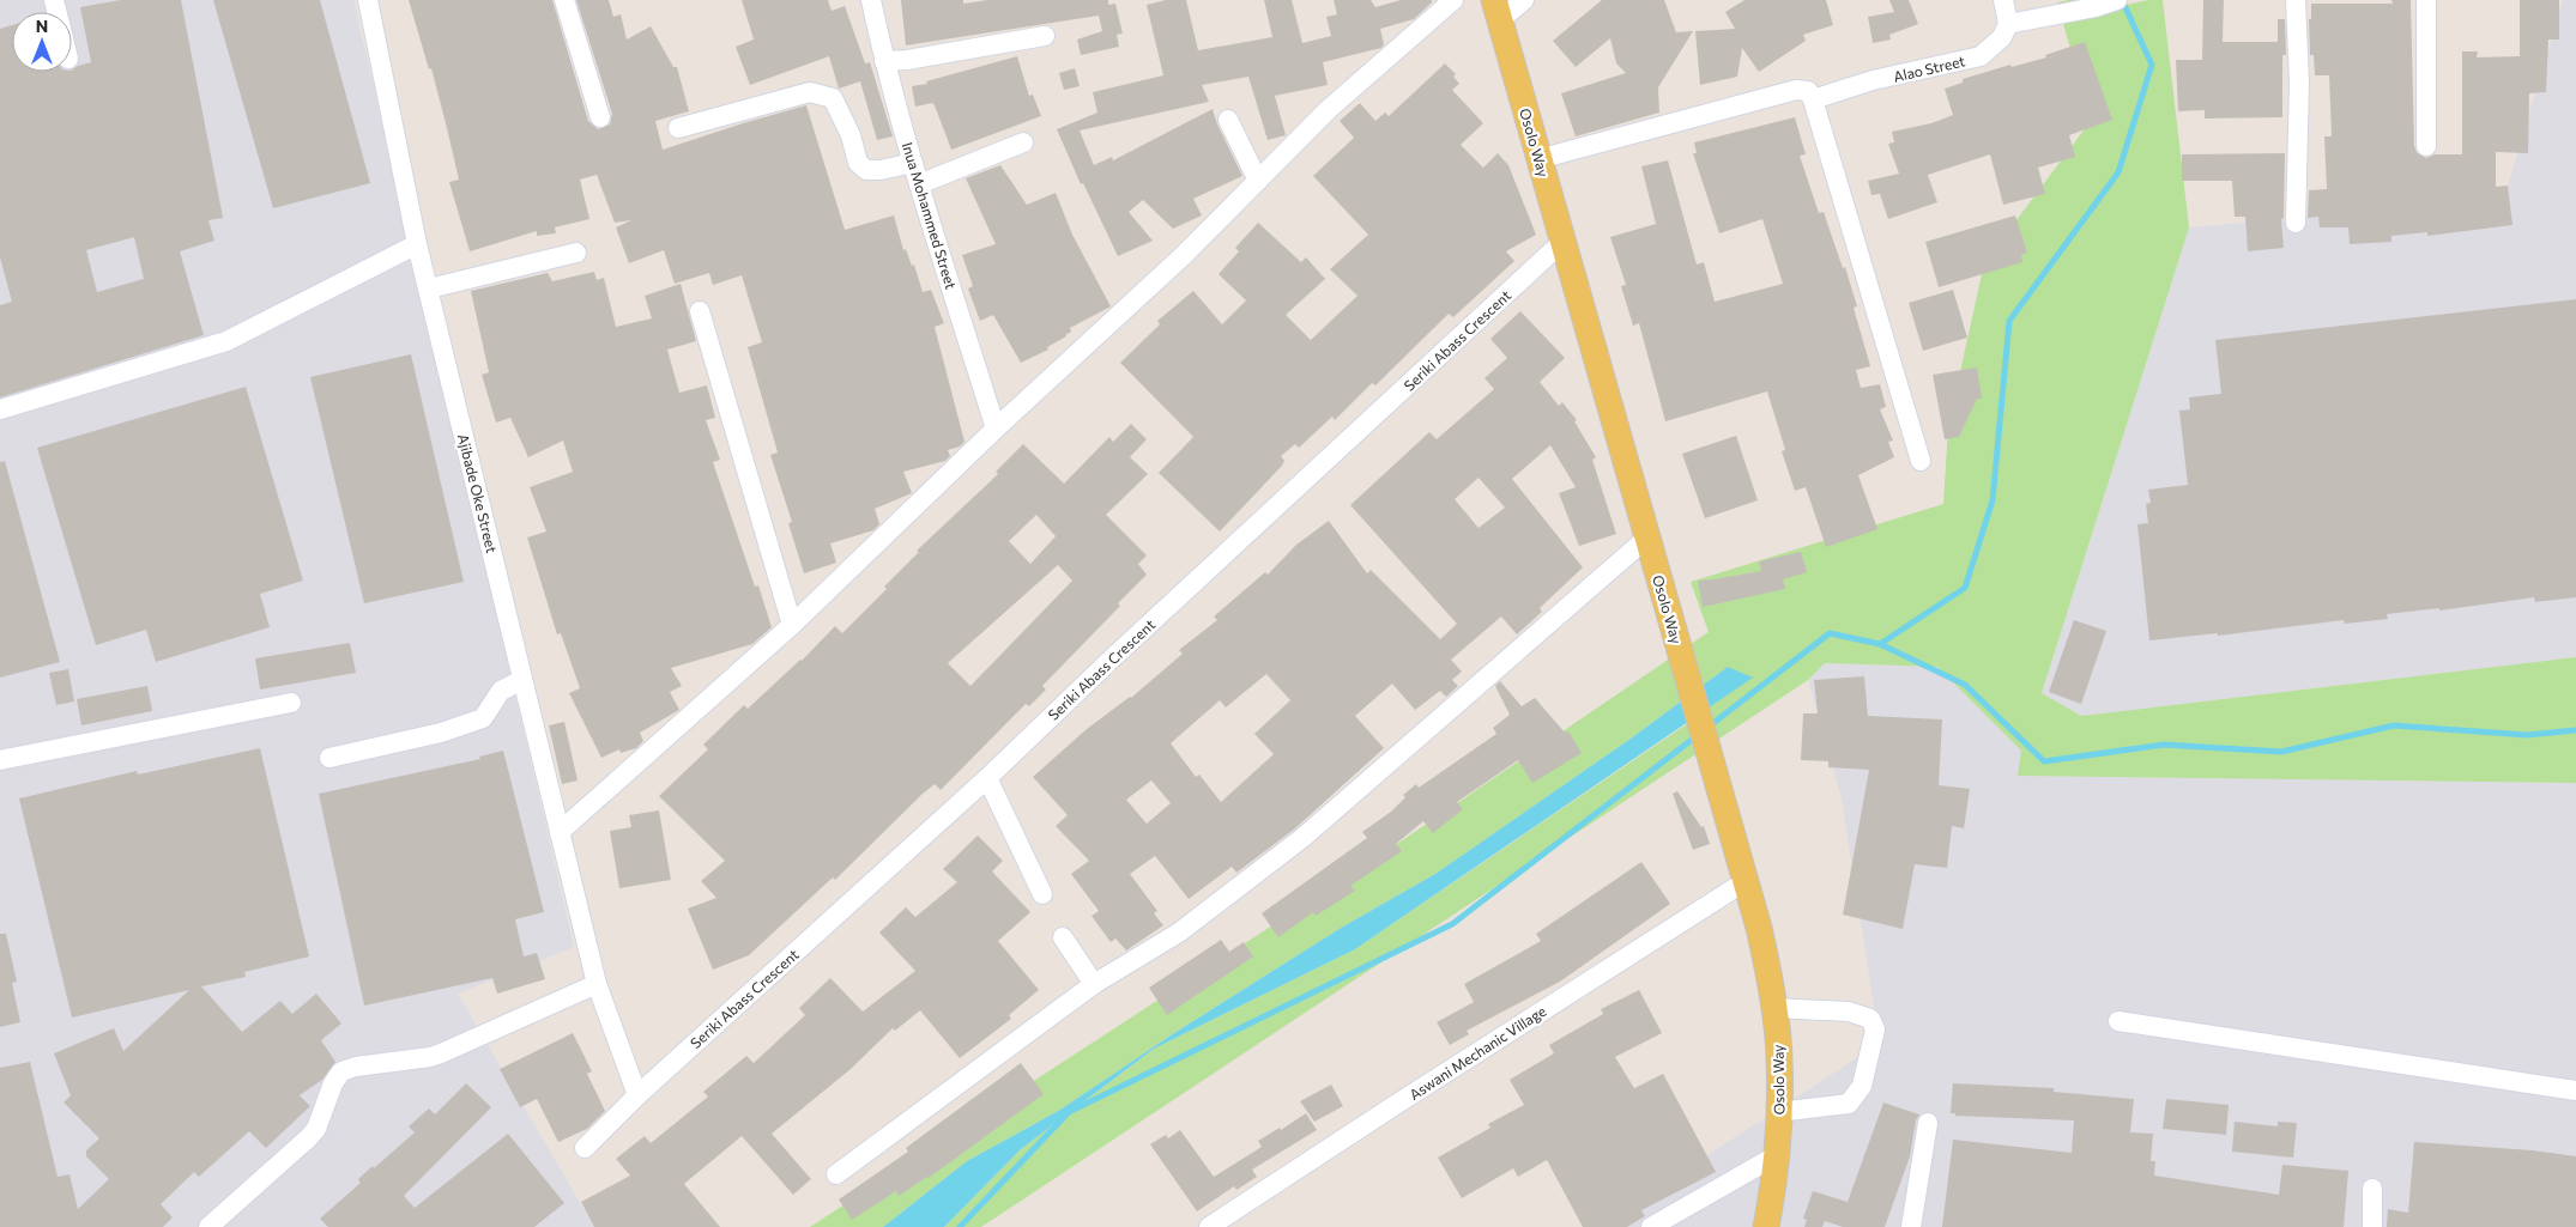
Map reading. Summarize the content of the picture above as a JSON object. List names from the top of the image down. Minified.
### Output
{"streets":{"main road":["Osolo Way"],"street":["Alao Street","Inua Mohammed Street","Seriki Abass Crescent","Ajibade Oke Street","Aswani Mechanic Village"]},"crossings":[["Osolo Way","Seriki Abass Crescent"],["Osolo Way","Aswani Mechanic Village"],["Seriki Abass Crescent","Ajibade Oke Street"]],"north":"top"}
